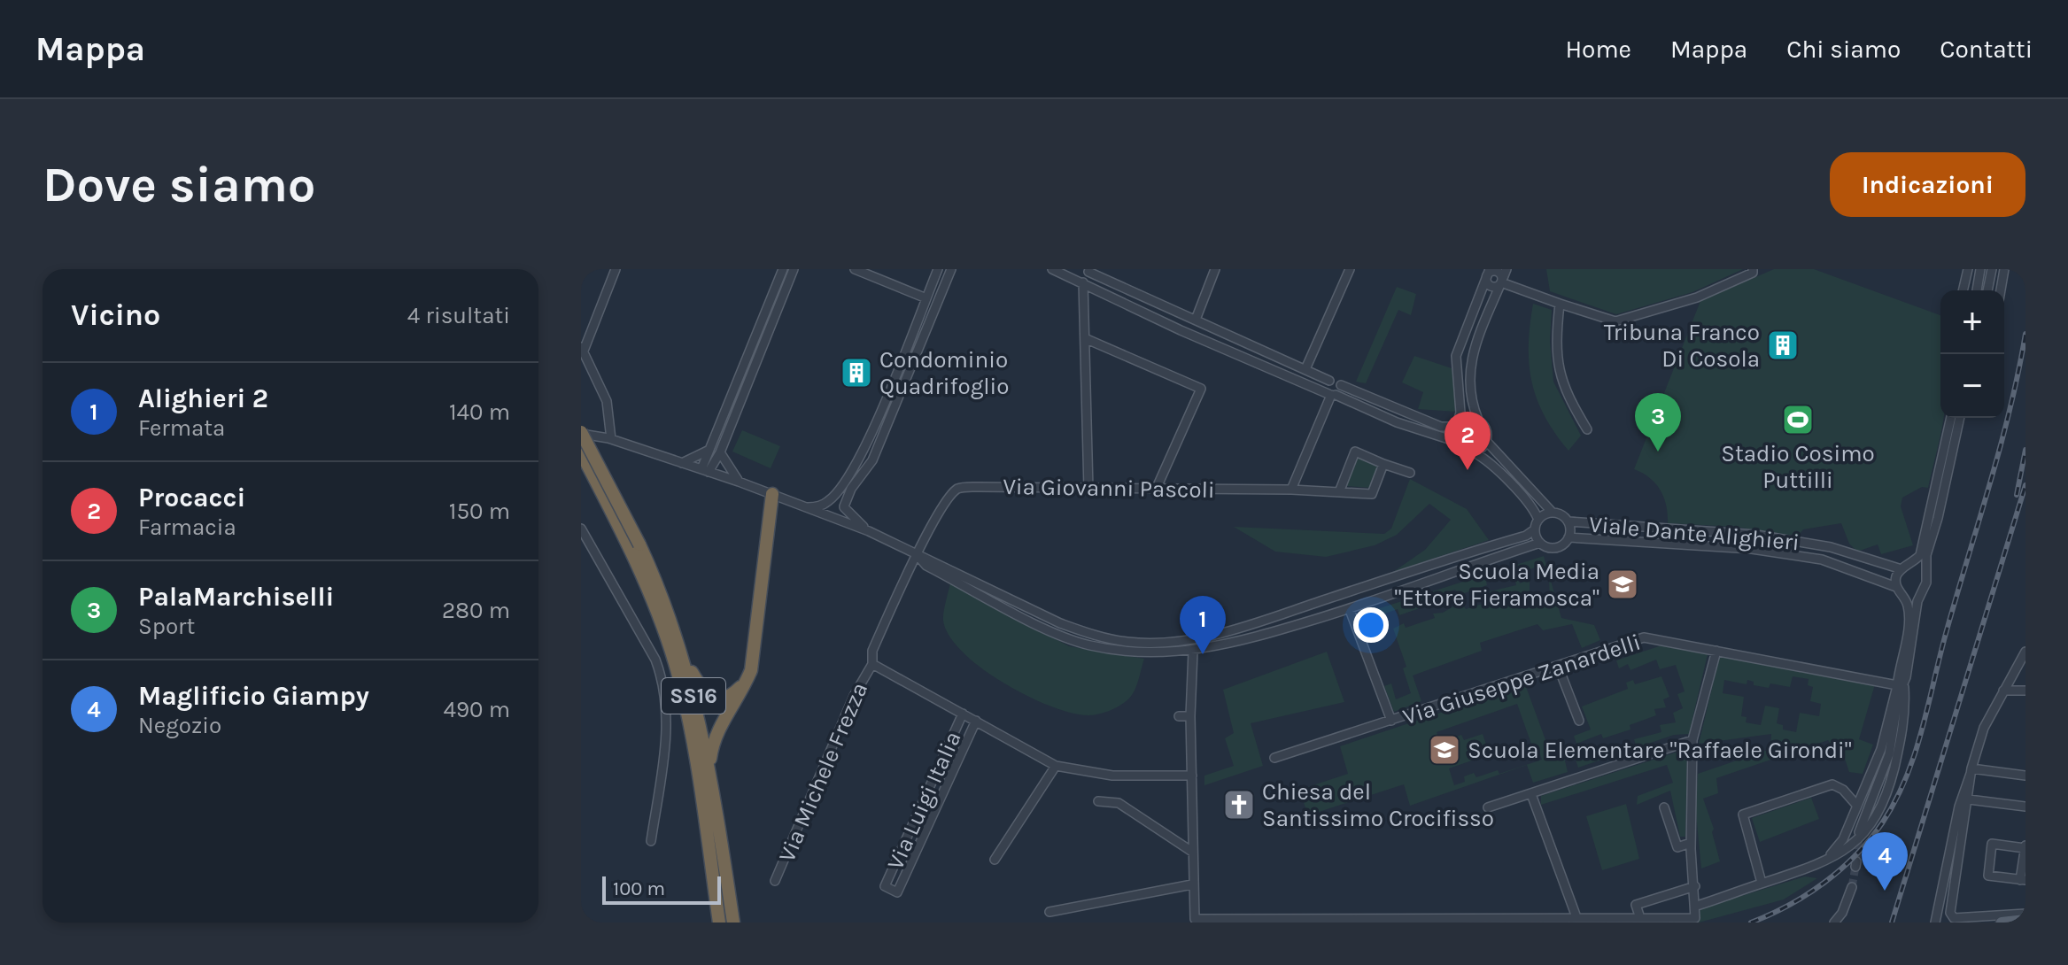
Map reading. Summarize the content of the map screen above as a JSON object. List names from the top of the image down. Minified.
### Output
{"streets":{"highway":["SS16"],"street":["Via Giovanni Pascoli","Viale Dante Alighieri","Via Giuseppe Zanardelli","Via Michele Frezza","Via Luigi Italia"]},"crossings":[["Via Giovanni Pascoli","Viale Dante Alighieri"],["Via Giovanni Pascoli","Via Michele Frezza"],["Viale Dante Alighieri","SS16"],["Viale Dante Alighieri","Via Michele Frezza"]],"places":{"building":["Tribuna Franco Di Cosola","Condominio Quadrifoglio"],"sports":["Stadio Cosimo Puttilli"],"school or university":["Scuola Media \"Ettore Fieramosca\"","Scuola Elementare \"Raffaele Girondi\""],"church":["Chiesa del Santissimo Crocifisso"]},"scale_bar":"100 m","page":{"header":"Mappa","nav":["Home","Mappa","Chi siamo","Contatti"],"buttons":"Indicazioni","title":"Dove siamo","heading":["Vicino","4 risultati"],"map_buttons":["+","−"],"list":[{"mark":"1","name":"Alighieri 2","note":"Fermata","value":"140 m"},{"mark":"2","name":"Procacci","note":"Farmacia","value":"150 m"},{"mark":"3","name":"PalaMarchiselli","note":"Sport","value":"280 m"},{"mark":"4","name":"Maglificio Giampy","note":"Negozio","value":"490 m"}],"pins":["3","2","1","4"],"scale":"100 m"}}
